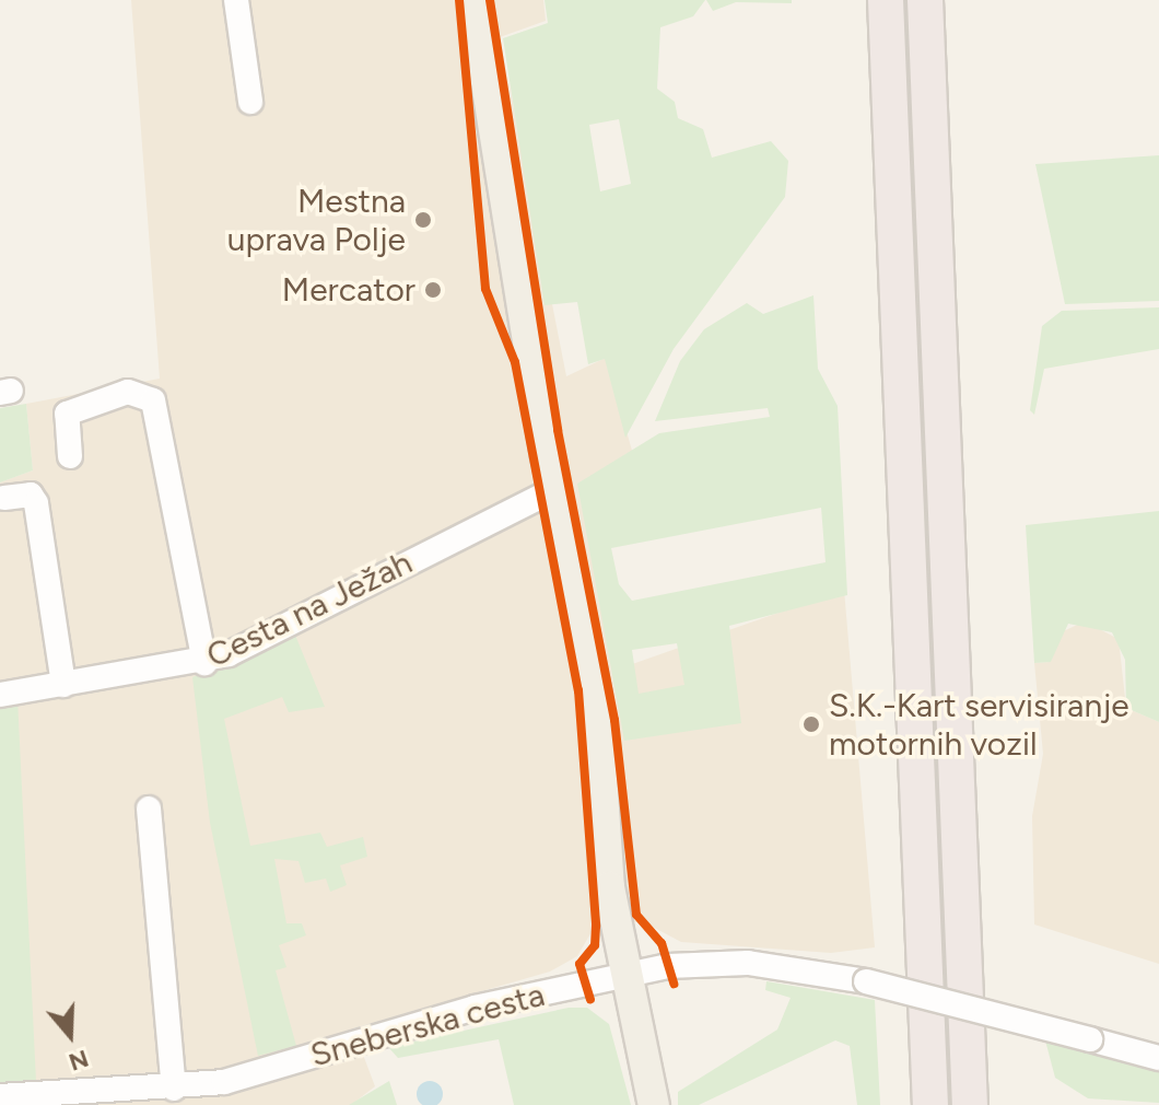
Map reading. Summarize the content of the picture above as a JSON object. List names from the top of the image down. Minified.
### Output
{"streets":{"street":["Cesta na Ježah","Sneberska cesta"]},"places":["Mestna uprava Polje","Mercator","S.K.-Kart servisiranje motornih vozil"],"north":"bottom"}
